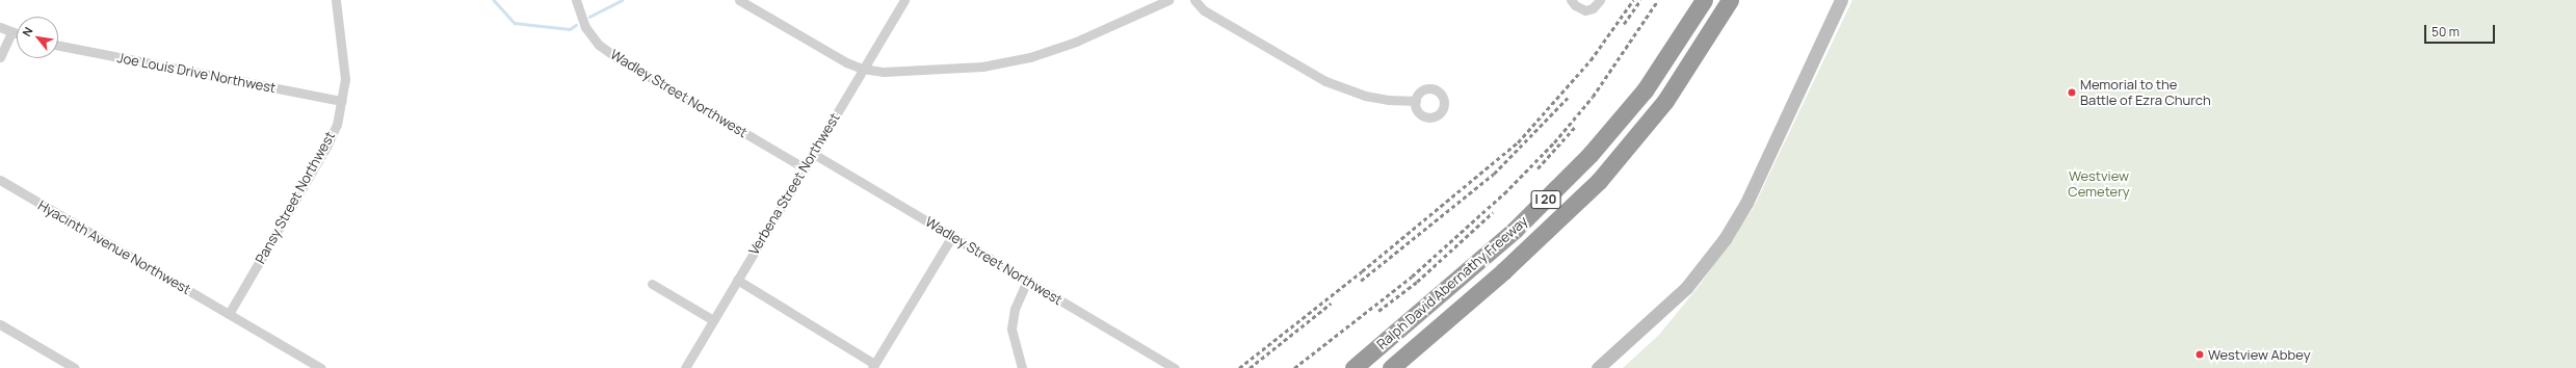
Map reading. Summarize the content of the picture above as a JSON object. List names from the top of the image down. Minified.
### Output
{"streets":{"highway":["I 20","Ralph David Abernathy Freeway"],"street":["Joe Louis Drive Northwest","Wadley Street Northwest","Verbena Street Northwest","Pansy Street Northwest","Hyacinth Avenue Northwest"]},"crossings":[["Joe Louis Drive Northwest","Pansy Street Northwest"],["Wadley Street Northwest","Verbena Street Northwest"],["Pansy Street Northwest","Hyacinth Avenue Northwest"]],"parks":["Westview Cemetery"],"places":["Memorial to the Battle of Ezra Church","Westview Abbey"],"scale_bar":"50 m","north":"top left"}
